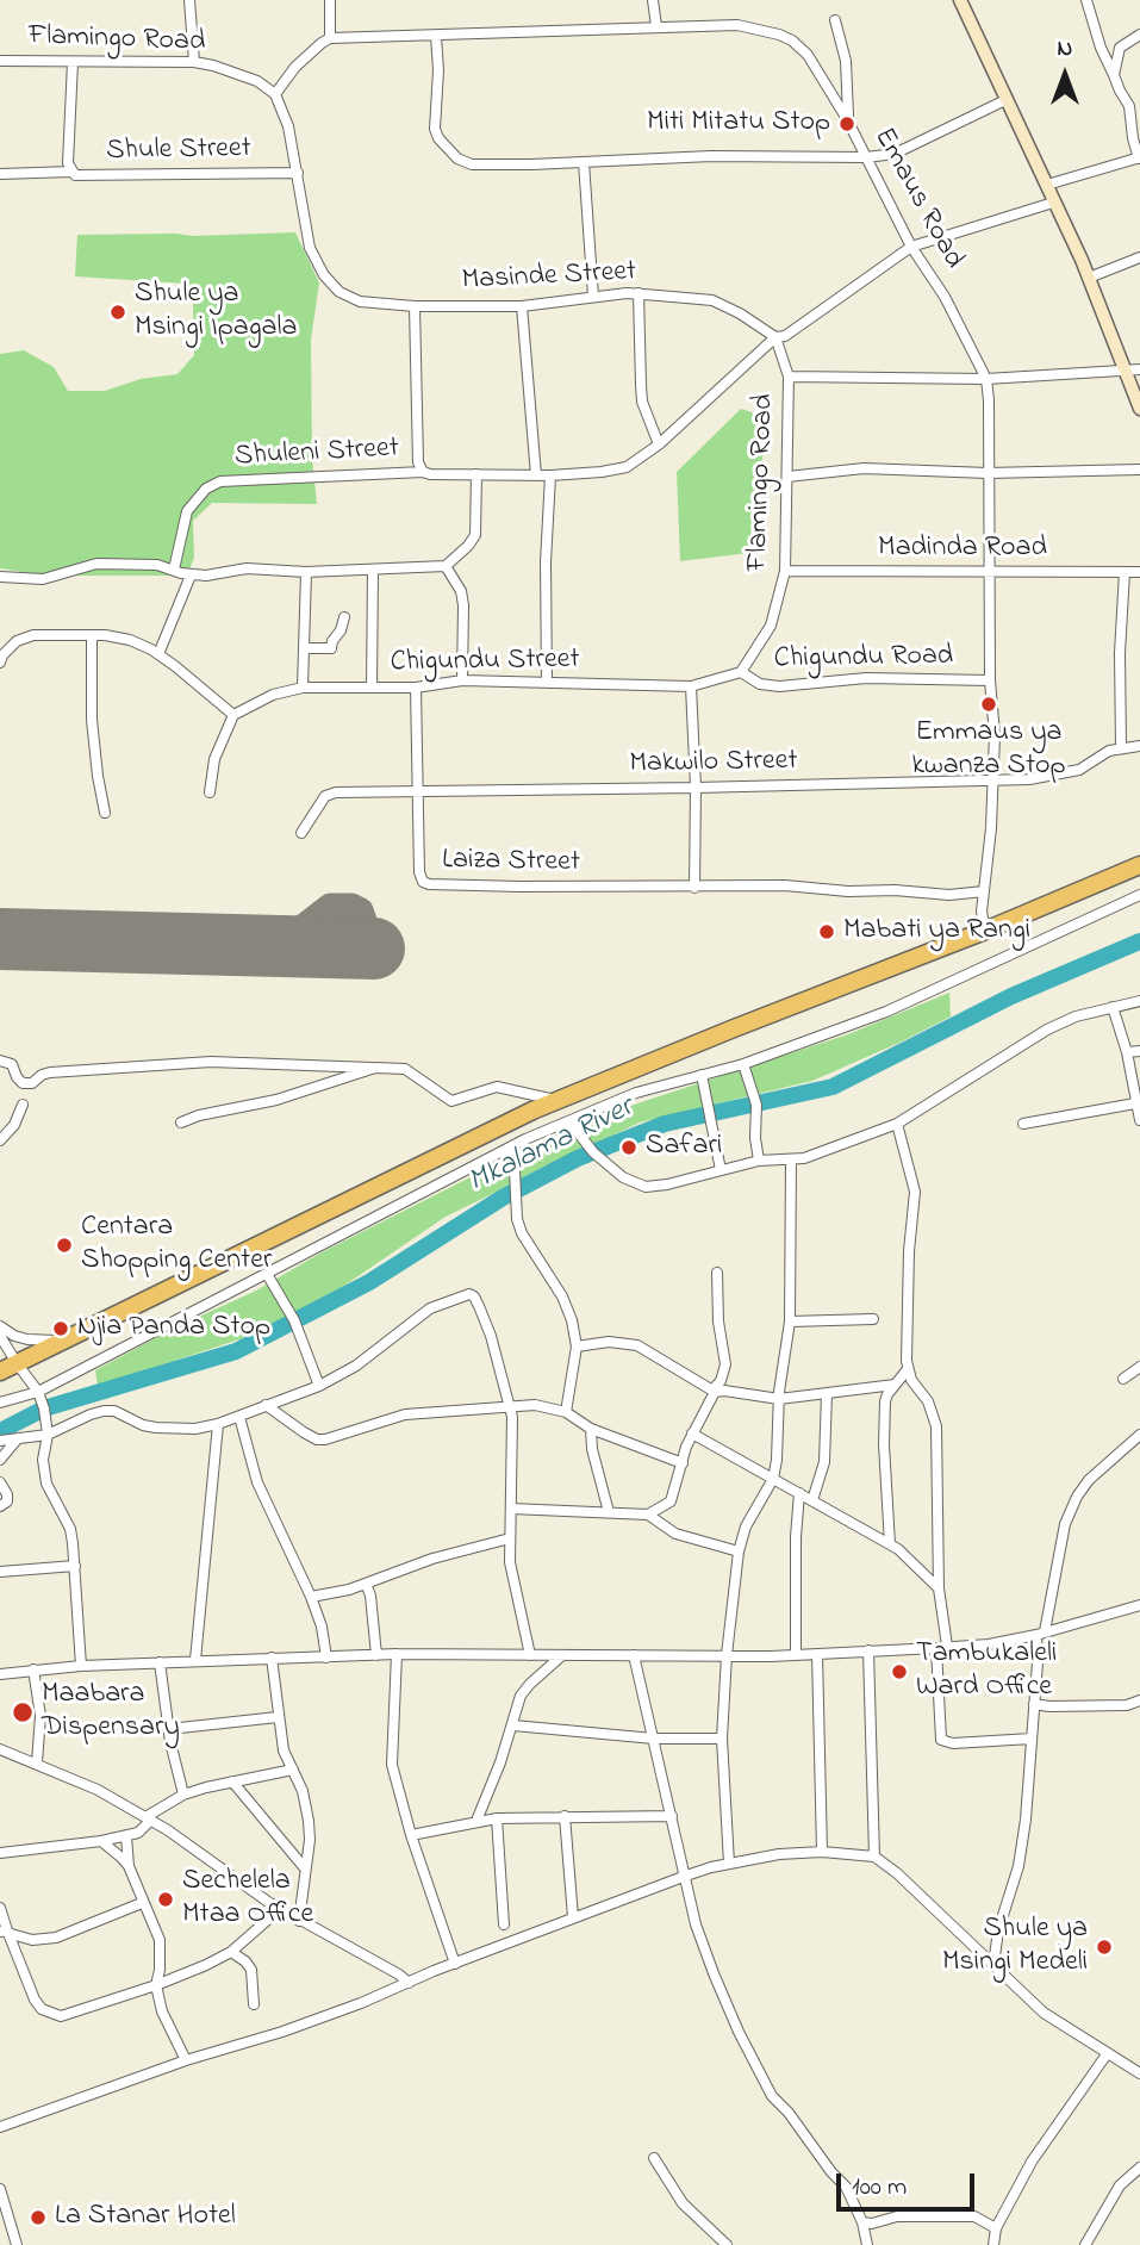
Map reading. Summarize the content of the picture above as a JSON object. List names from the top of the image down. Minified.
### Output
{"streets":{"street":["Flamingo Road","Shule Street","Emaus Road","Masinde Street","Shuleni Street","Madinda Road","Chigundu Road","Chigundu Street","Makwilo Street","Laiza Street"]},"crossings":[["Flamingo Road","Shule Street"],["Flamingo Road","Masinde Street"],["Flamingo Road","Madinda Road"],["Flamingo Road","Chigundu Road"],["Flamingo Road","Chigundu Street"],["Shule Street","Masinde Street"],["Emaus Road","Madinda Road"],["Emaus Road","Chigundu Road"],["Emaus Road","Makwilo Street"],["Chigundu Road","Chigundu Street"],["Chigundu Street","Laiza Street"],["Makwilo Street","Laiza Street"]],"water":["Mkalama River"],"places":["Miti Mitatu Stop","Shule ya Msingi Ipagala","Emmaus ya kwanza Stop","Mabati ya Rangi","Safari","Centara Shopping Center","Njia Panda Stop","Tambukaleli Ward Office","Maabara Dispensary","Sechelela Mtaa Office","Shule ya Msingi Medeli","La Stanar Hotel"],"scale_bar":"100 m","north":"top"}
